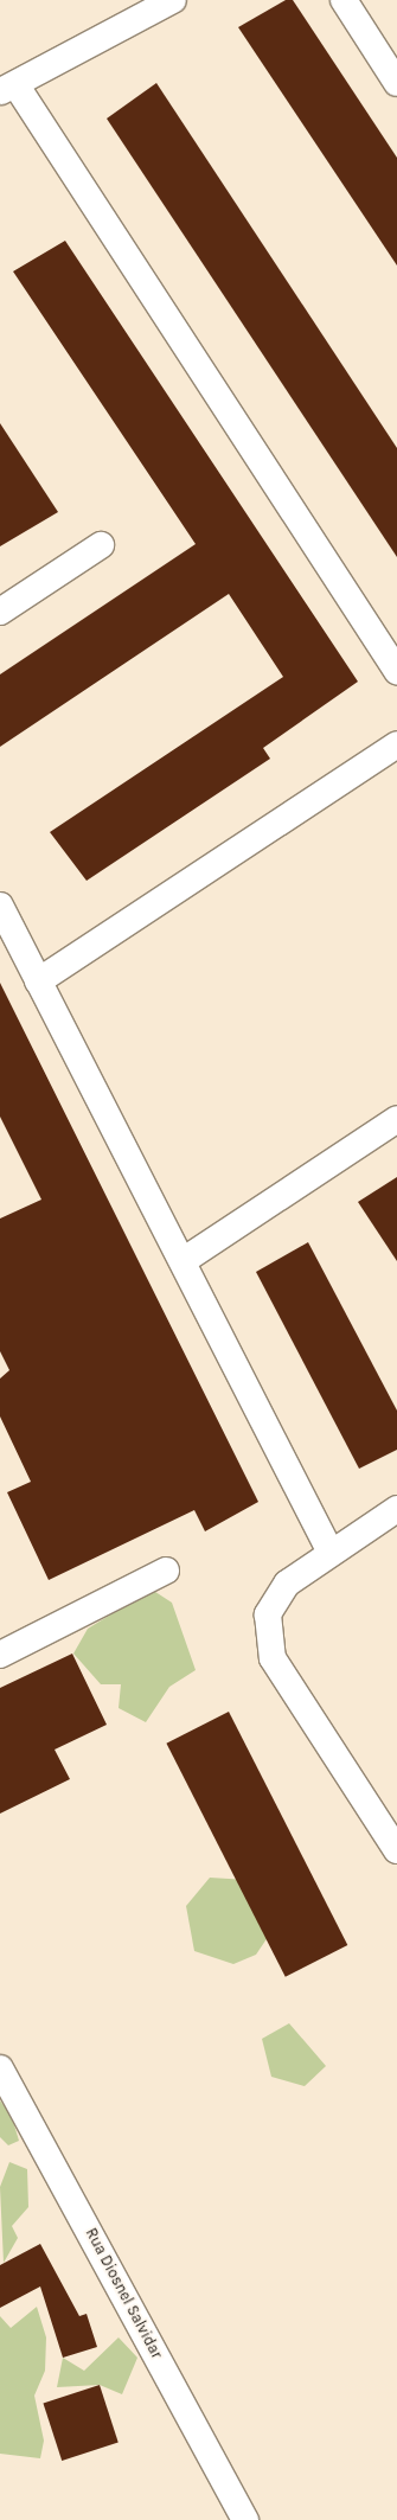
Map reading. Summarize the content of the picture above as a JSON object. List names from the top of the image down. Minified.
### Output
{"streets":{"street":["Rua Diosnel Salvidar"]}}
